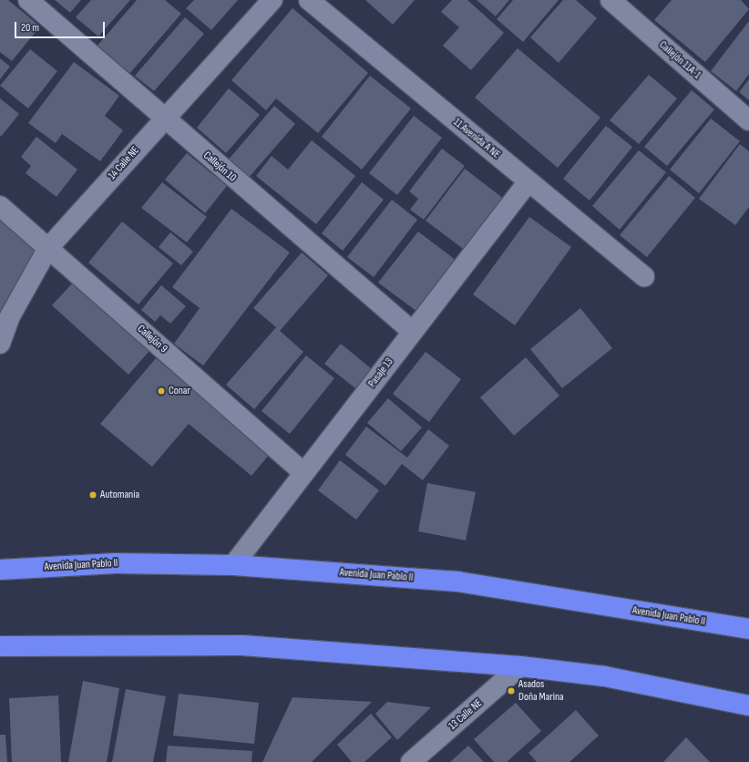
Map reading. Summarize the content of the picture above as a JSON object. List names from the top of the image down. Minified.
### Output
{"streets":{"highway":["Avenida Juan Pablo II"],"street":["Callejón 11A-1","11 Avenida A NE","14 Calle NE","Callejón 10","Callejón 9","Pasaje 13","13 Calle NE"]},"crossings":[["11 Avenida A NE","Pasaje 13"],["14 Calle NE","Callejón 10"],["14 Calle NE","Callejón 9"],["Callejón 10","Pasaje 13"],["Callejón 9","Pasaje 13"],["Pasaje 13","Avenida Juan Pablo II"]],"places":["Conar","Automania","Asados Doña Marina"],"scale_bar":"20 m"}
